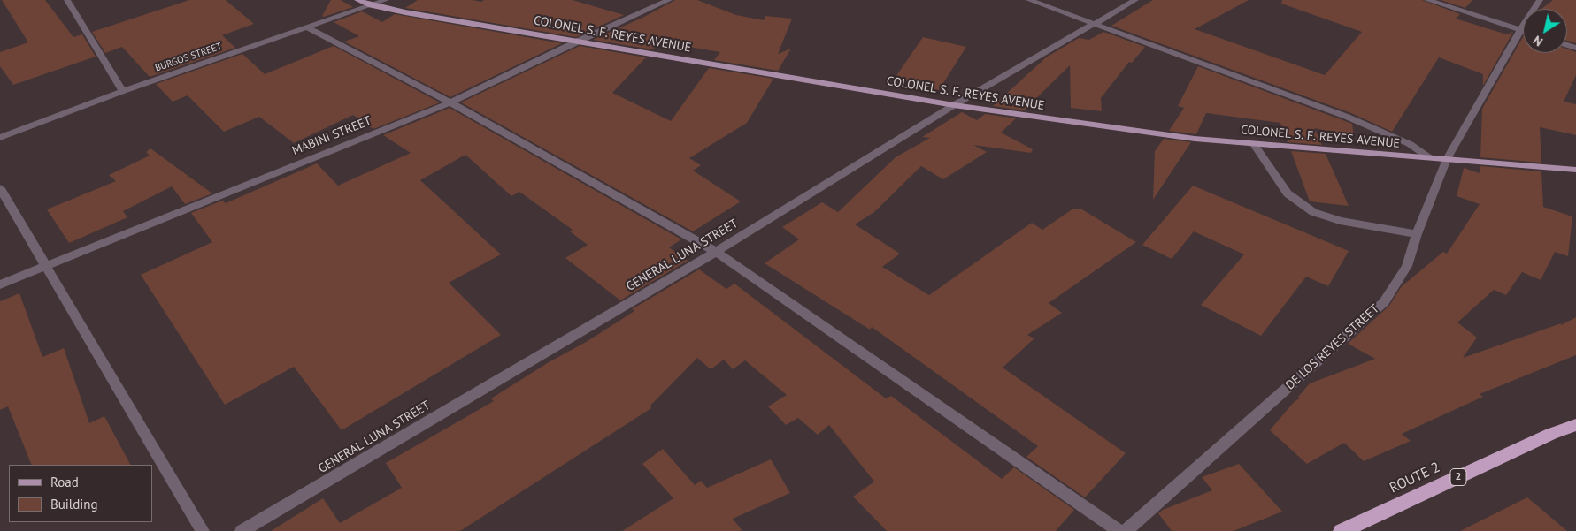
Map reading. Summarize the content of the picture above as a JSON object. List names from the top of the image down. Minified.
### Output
{"streets":{"highway":["2","ROUTE 2"],"main road":["COLONEL S. F. REYES AVENUE"],"street":["BURGOS STREET","MABINI STREET","GENERAL LUNA STREET","DE LOS REYES STREET"]},"crossings":[["COLONEL S. F. REYES AVENUE","BURGOS STREET"],["COLONEL S. F. REYES AVENUE","MABINI STREET"],["COLONEL S. F. REYES AVENUE","GENERAL LUNA STREET"],["COLONEL S. F. REYES AVENUE","DE LOS REYES STREET"]],"legend":["Road","Building"],"north":"bottom left"}
